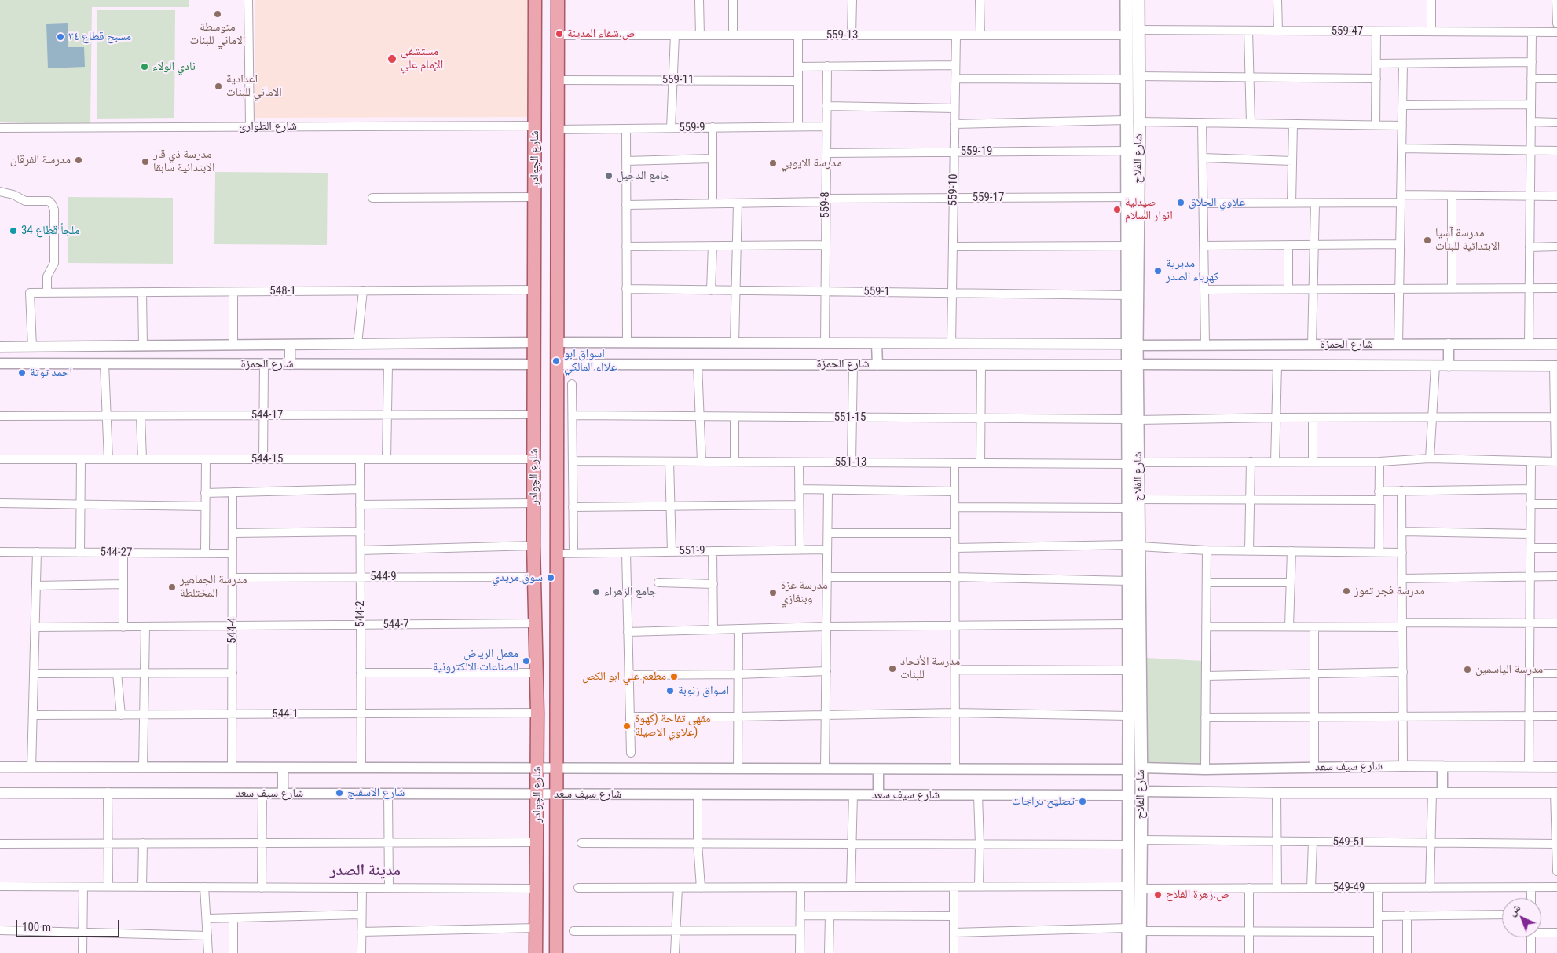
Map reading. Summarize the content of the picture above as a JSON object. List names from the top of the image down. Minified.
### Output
{"streets":{"main road":["شارع الچوادر","شارع الفلاح"],"street":["559-47","559-13","559-11","شارع الطوارئ","559-9","559-19","559-10","559-17","559-8","548-1","559-1","شارع الحمزة","544-17","551-15","544-15","551-13","551-9","544-27","544-9","544-2","544-7","544-4","544-1","شارع سيف سعد","549-51","549-49"]},"crossings":[["559-47","شارع الفلاح"],["559-13","شارع الچوادر"],["559-13","شارع الفلاح"],["559-13","559-10"],["559-11","شارع الچوادر"],["شارع الطوارئ","شارع الچوادر"],["559-9","شارع الچوادر"],["559-9","559-8"],["559-19","شارع الفلاح"],["559-19","559-10"],["559-19","559-8"],["شارع الچوادر","548-1"],["شارع الچوادر","شارع الحمزة"],["شارع الچوادر","544-17"],["شارع الچوادر","544-15"],["شارع الچوادر","551-9"],["شارع الچوادر","544-9"],["شارع الچوادر","544-7"],["شارع الچوادر","544-1"],["شارع الچوادر","شارع سيف سعد"],["شارع الفلاح","559-17"],["شارع الفلاح","559-1"],["شارع الفلاح","شارع الحمزة"],["شارع الفلاح","551-15"],["شارع الفلاح","551-13"],["شارع الفلاح","شارع سيف سعد"],["شارع الفلاح","549-51"],["شارع الفلاح","549-49"],["559-10","559-17"],["559-10","559-1"],["559-10","شارع الحمزة"],["559-17","559-8"],["559-8","559-1"],["559-8","شارع الحمزة"],["548-1","شارع الحمزة"],["544-15","544-2"],["544-27","544-4"],["544-9","544-2"],["544-9","544-4"],["544-2","544-7"],["544-2","544-1"],["544-7","544-4"],["544-4","544-1"]],"districts":["مدينة الصدر"],"places":["متوسطة الاماني للبنات","ص.شفاء المدينة","مسبح قطاع ٣٤","مستشفى الإمام علي","نادي الولاء","اعدادية الاماني للبنات","مدرسة الفرقان","مدرسة ذي قار الابتدائية سابقا","مدرسة الايوبي","جامع الدجيل","علاوي الحلاق","صيدلية انوار السلام","ملجأ قطاع 34","مدرسة آسيا الابتدائية للبنات","مديرية كهرباء الصدر","اسواق ابو علااء المالكي","احمد توتة","سوق مريدي","مدرسة الجماهير المختلطة","مدرسة فجر تموز","جامع الزهراء","مدرسة غزة وبنغازي","معمل الرياض للصناعات الالكترونية","مدرسة الأتحاد للبنات","مدرسة الياسمين","مطعم علي ابو الكص","اسواق زنوبة","مقهى تفاحة (كهوة علاوي الاصيلة)","شارع الاسفنج","تصليح دراجات","ص.زهرة الفلاح"],"scale_bar":"100 m","north":"top left"}
